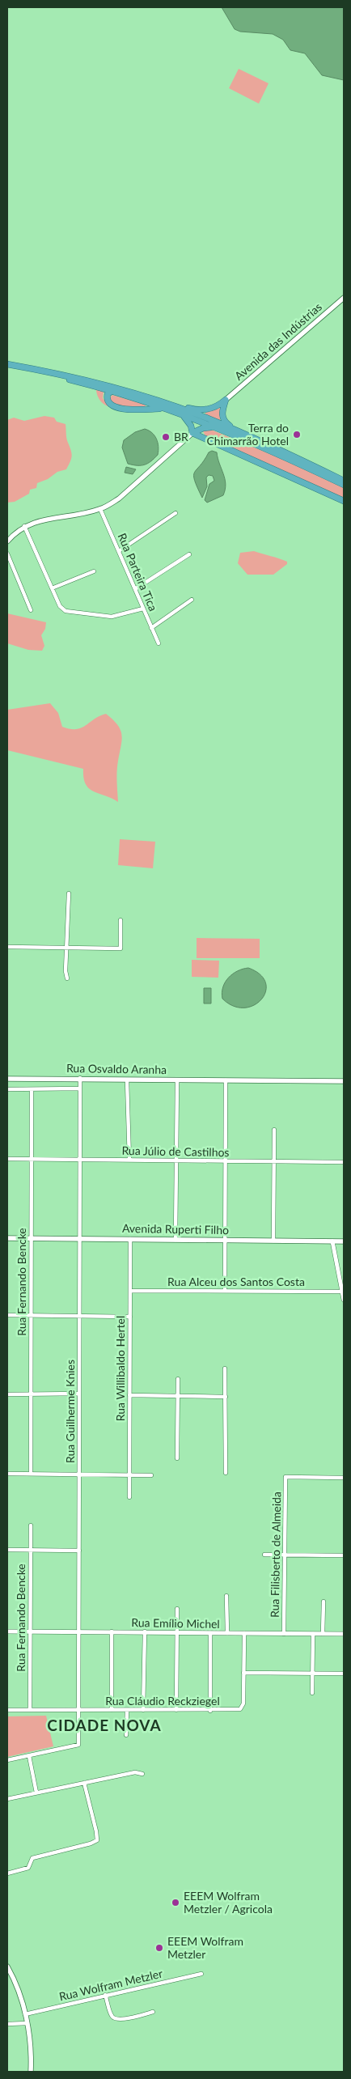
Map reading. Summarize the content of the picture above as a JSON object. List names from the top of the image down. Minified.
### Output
{"streets":{"main road":["Avenida das Indústrias","Rua Osvaldo Aranha","Avenida Ruperti Filho"],"street":["Rua Parteira Tica","Rua Júlio de Castilhos","Rua Fernando Bencke","Rua Alceu dos Santos Costa","Rua Willibaldo Hertel","Rua Guilherme Knies","Rua Filisberto de Almeida","Rua Emílio Michel","Rua Cláudio Reckziegel","Rua Wolfram Metzler"]},"crossings":[["Rua Osvaldo Aranha","Rua Guilherme Knies"],["Rua Júlio de Castilhos","Rua Fernando Bencke"],["Rua Júlio de Castilhos","Rua Guilherme Knies"],["Avenida Ruperti Filho","Rua Fernando Bencke"],["Avenida Ruperti Filho","Rua Willibaldo Hertel"],["Avenida Ruperti Filho","Rua Guilherme Knies"],["Rua Fernando Bencke","Rua Emílio Michel"],["Rua Fernando Bencke","Rua Cláudio Reckziegel"],["Rua Alceu dos Santos Costa","Rua Willibaldo Hertel"],["Rua Guilherme Knies","Rua Emílio Michel"],["Rua Guilherme Knies","Rua Cláudio Reckziegel"],["Rua Filisberto de Almeida","Rua Emílio Michel"],["Rua Emílio Michel","Rua Cláudio Reckziegel"]],"districts":["CIDADE NOVA"],"places":["Terra do Chimarrão Hotel","BR","EEEM Wolfram Metzler / Agricola","EEEM Wolfram Metzler"]}
